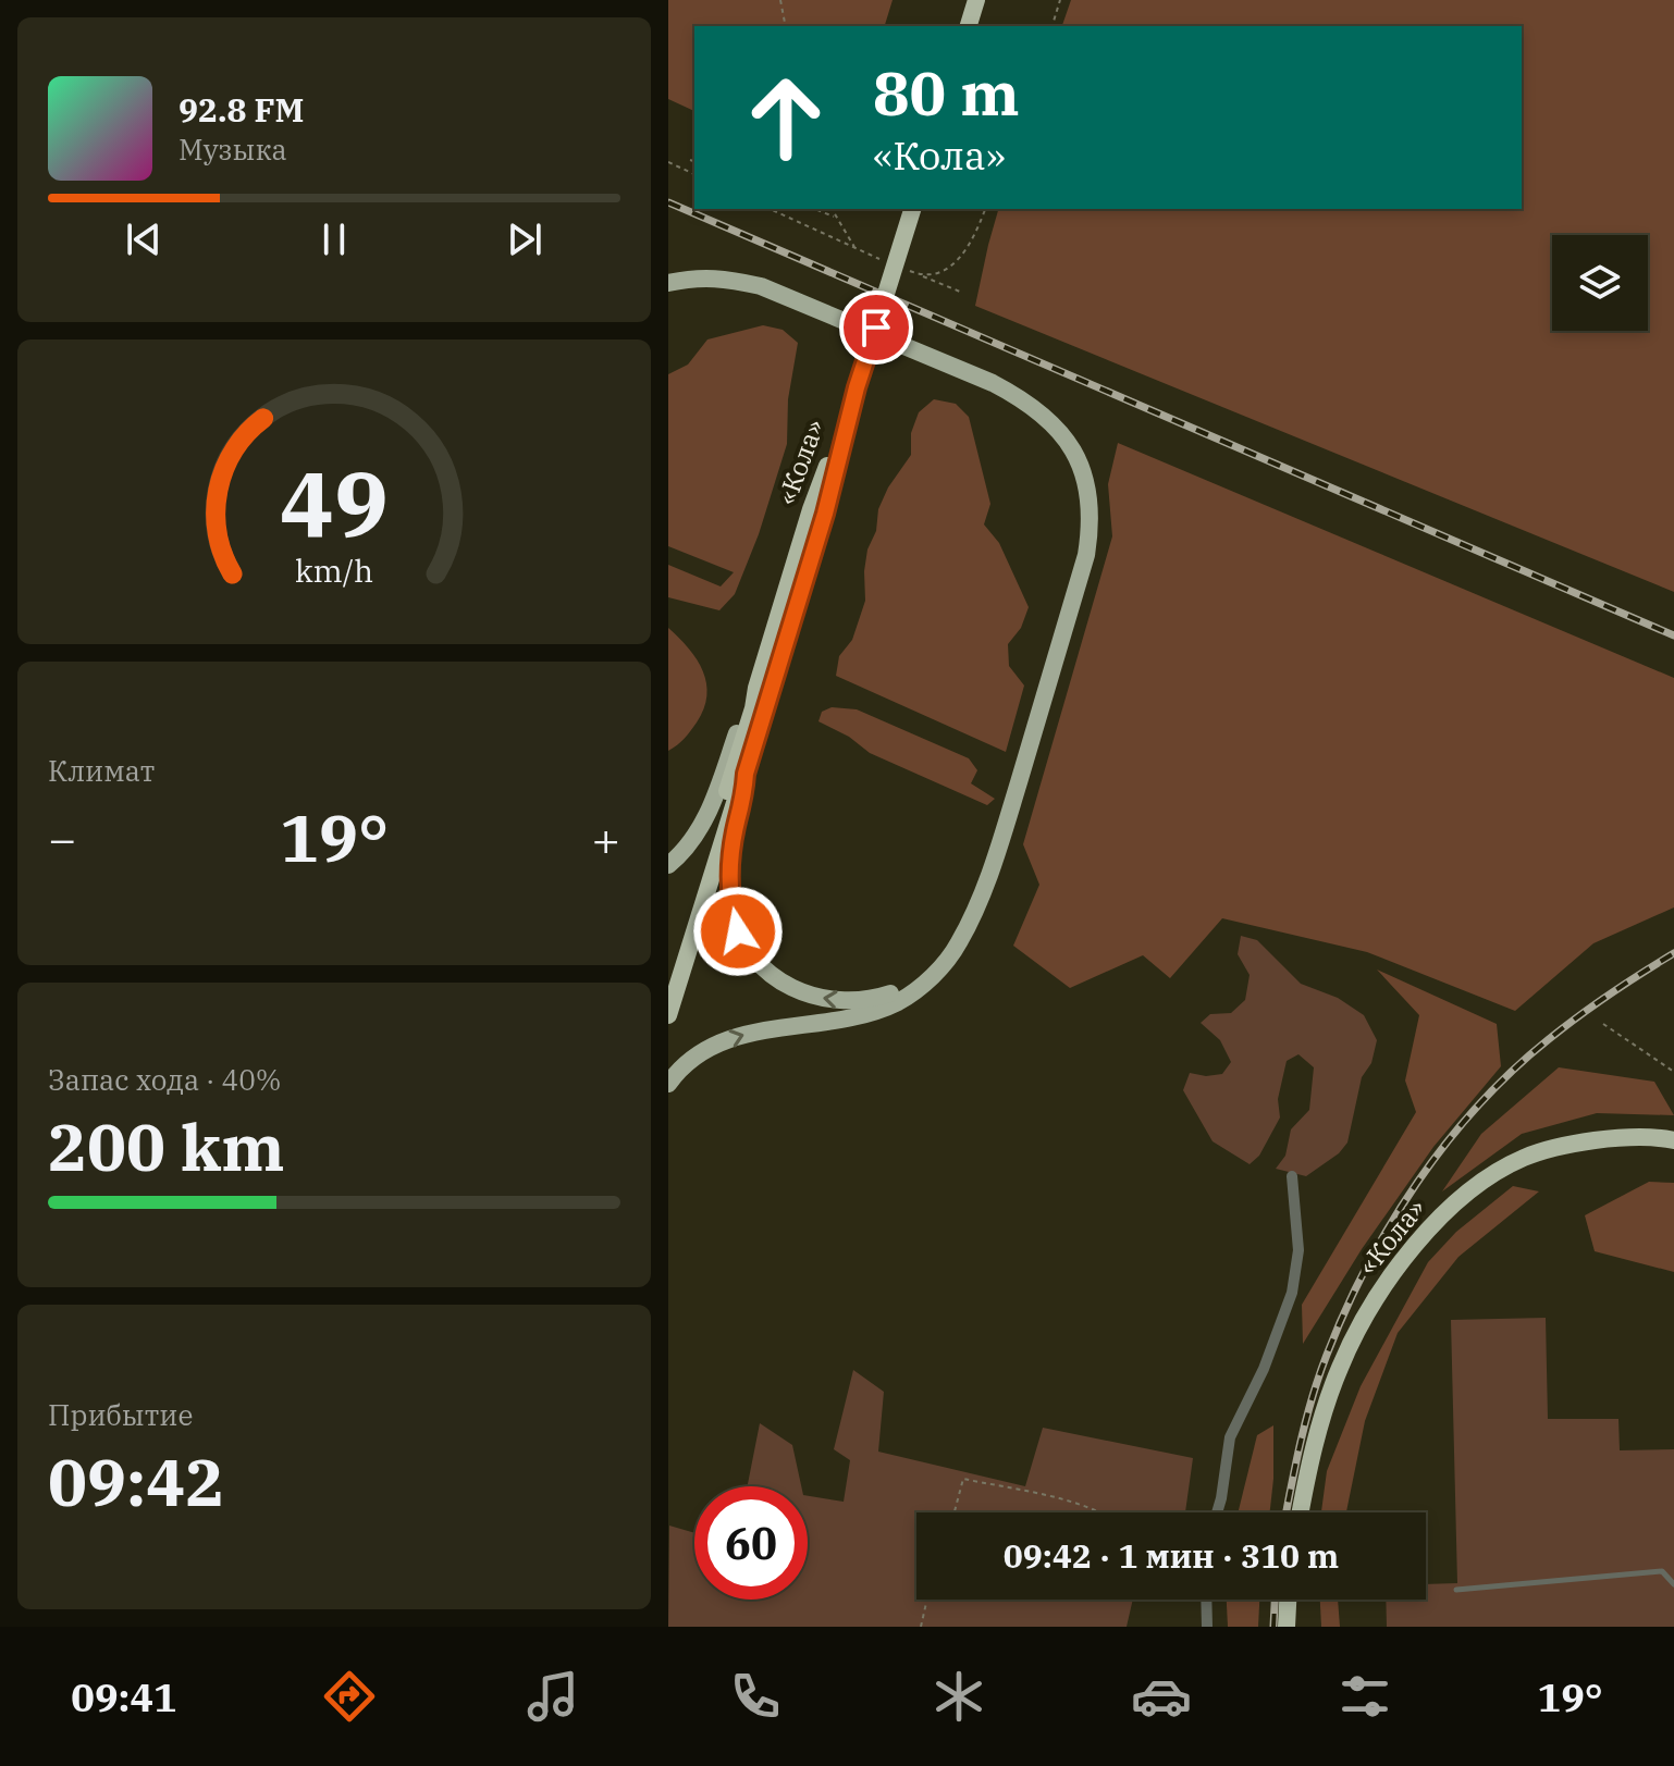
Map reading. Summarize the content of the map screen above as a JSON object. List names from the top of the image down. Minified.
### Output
{"streets":{"highway":["«Кола»"]},"page":{"turn":["80 m","«Кола»"],"song":["92.8 FM","Музыка"],"tile":["Климат",["Запас хода · 40%","200 km"],["Прибытие","09:42"]],"heat":["−","19°","+"],"limit":"60","trip":"09:42 · 1 мин · 310 m","tabs":["09:41","19°"],"gauge":["49","km/h"]}}
